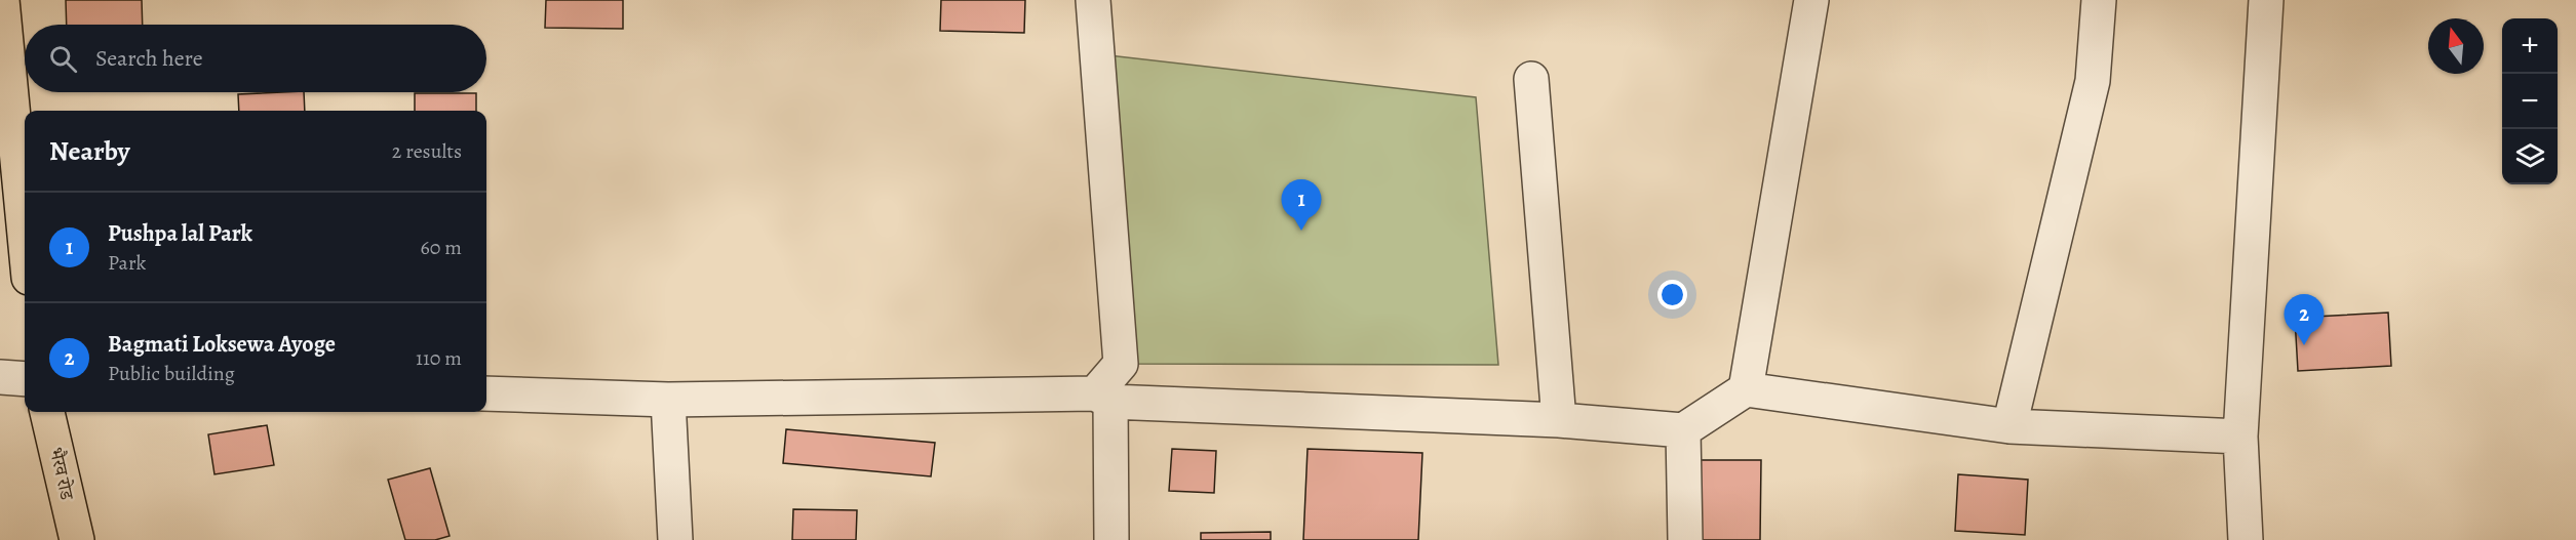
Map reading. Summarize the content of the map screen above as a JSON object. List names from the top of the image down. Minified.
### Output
{"streets":{"main road":["भैरव रोड"]},"north":"top","page":{"map_buttons":["+","−"],"search":"Search here","heading":["Nearby","2 results"],"pins":["1","2"],"list":[{"mark":"1","name":"Pushpa lal Park","note":"Park","value":"60 m"},{"mark":"2","name":"Bagmati Loksewa Ayoge","note":"Public building","value":"110 m"}]}}
